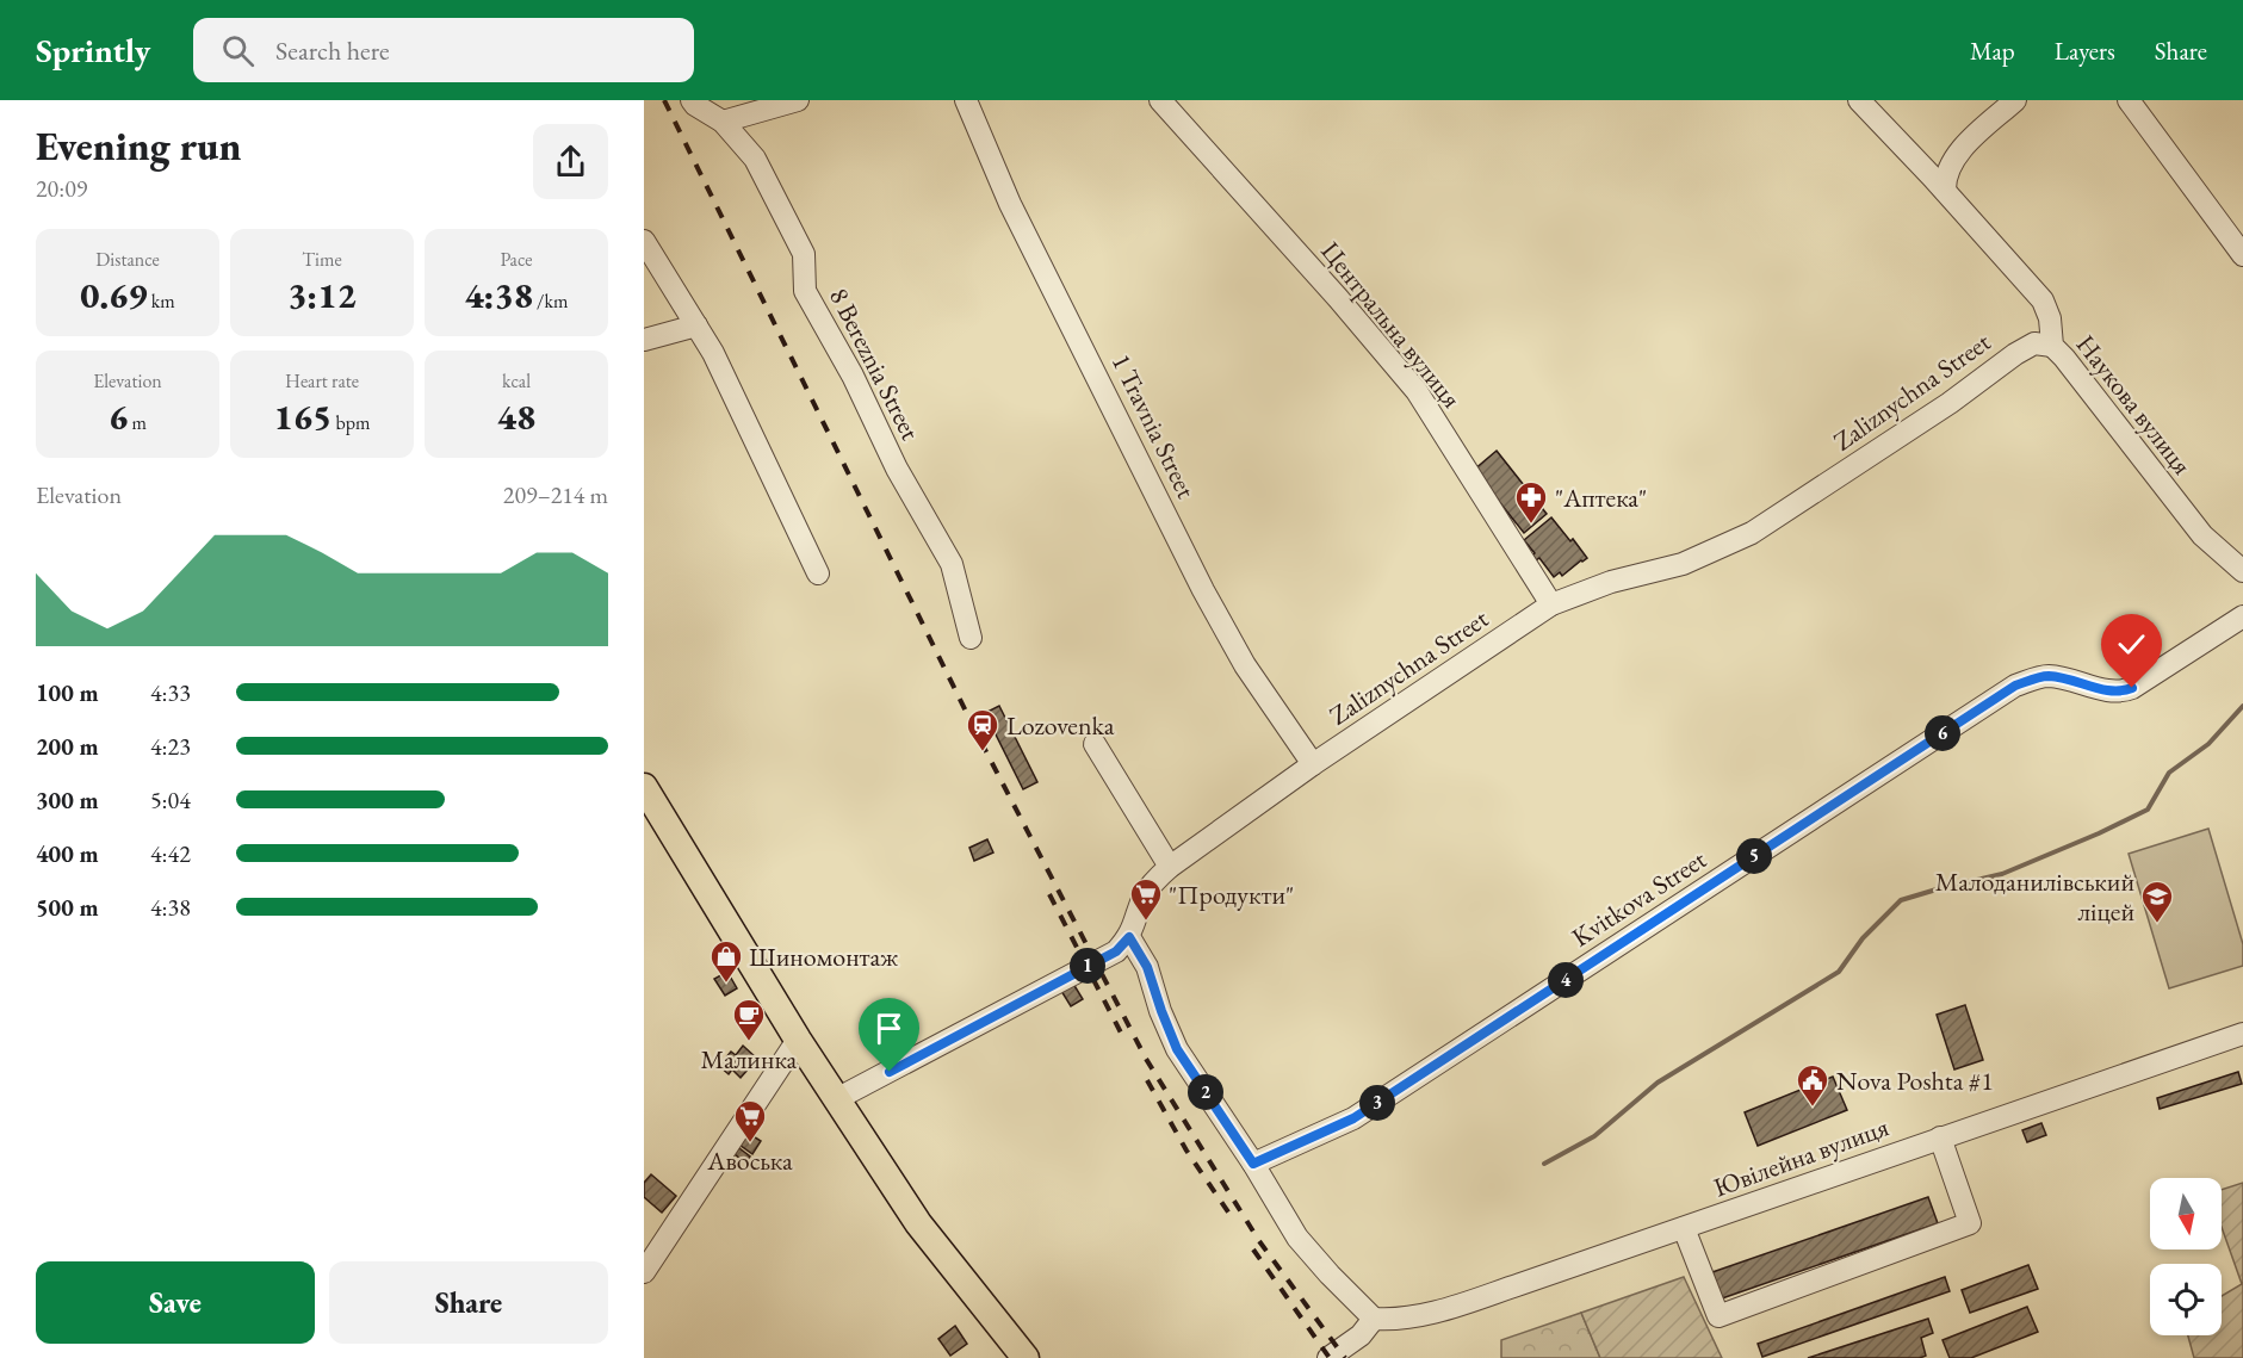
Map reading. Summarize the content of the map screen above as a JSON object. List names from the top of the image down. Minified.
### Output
{"streets":{"street":["Центральна вулиця","8 Bereznia Street","Zaliznychna Street","Наукова вулиця","1 Travnia Street","Kvitkova Street","Ювілейна вулиця"]},"crossings":[["Центральна вулиця","Zaliznychna Street"],["Zaliznychna Street","Наукова вулиця"],["Zaliznychna Street","1 Travnia Street"]],"places":{"pharmacy":["\"Аптека\""],"station":["Lozovenka"],"supermarket":["\"Продукти\"","Авоська"],"school or university":["Малоданилівський ліцей"],"shop":["Шиномонтаж"],"cafe":["Малинка"],"public building":["Nova Poshta #1"]},"north":"bottom","page":{"header":"Sprintly","search":"Search here","nav":["Map","Layers","Share"],"heading":["Evening run","20:09"],"stats":[["Distance","0.69 km"],["Time","3:12"],["Pace","4:38 /km"],["Elevation","6 m"],["Heart rate","165 bpm"],["kcal","48"]],"chart":["Elevation","209–214 m"],"list":[{"name":"100 m","note":"4:33"},{"name":"200 m","note":"4:23"},{"name":"300 m","note":"5:04"},{"name":"400 m","note":"4:42"},{"name":"500 m","note":"4:38"}],"pins":["6","5","1","4","2","3"],"buttons":["Save","Share"]}}
